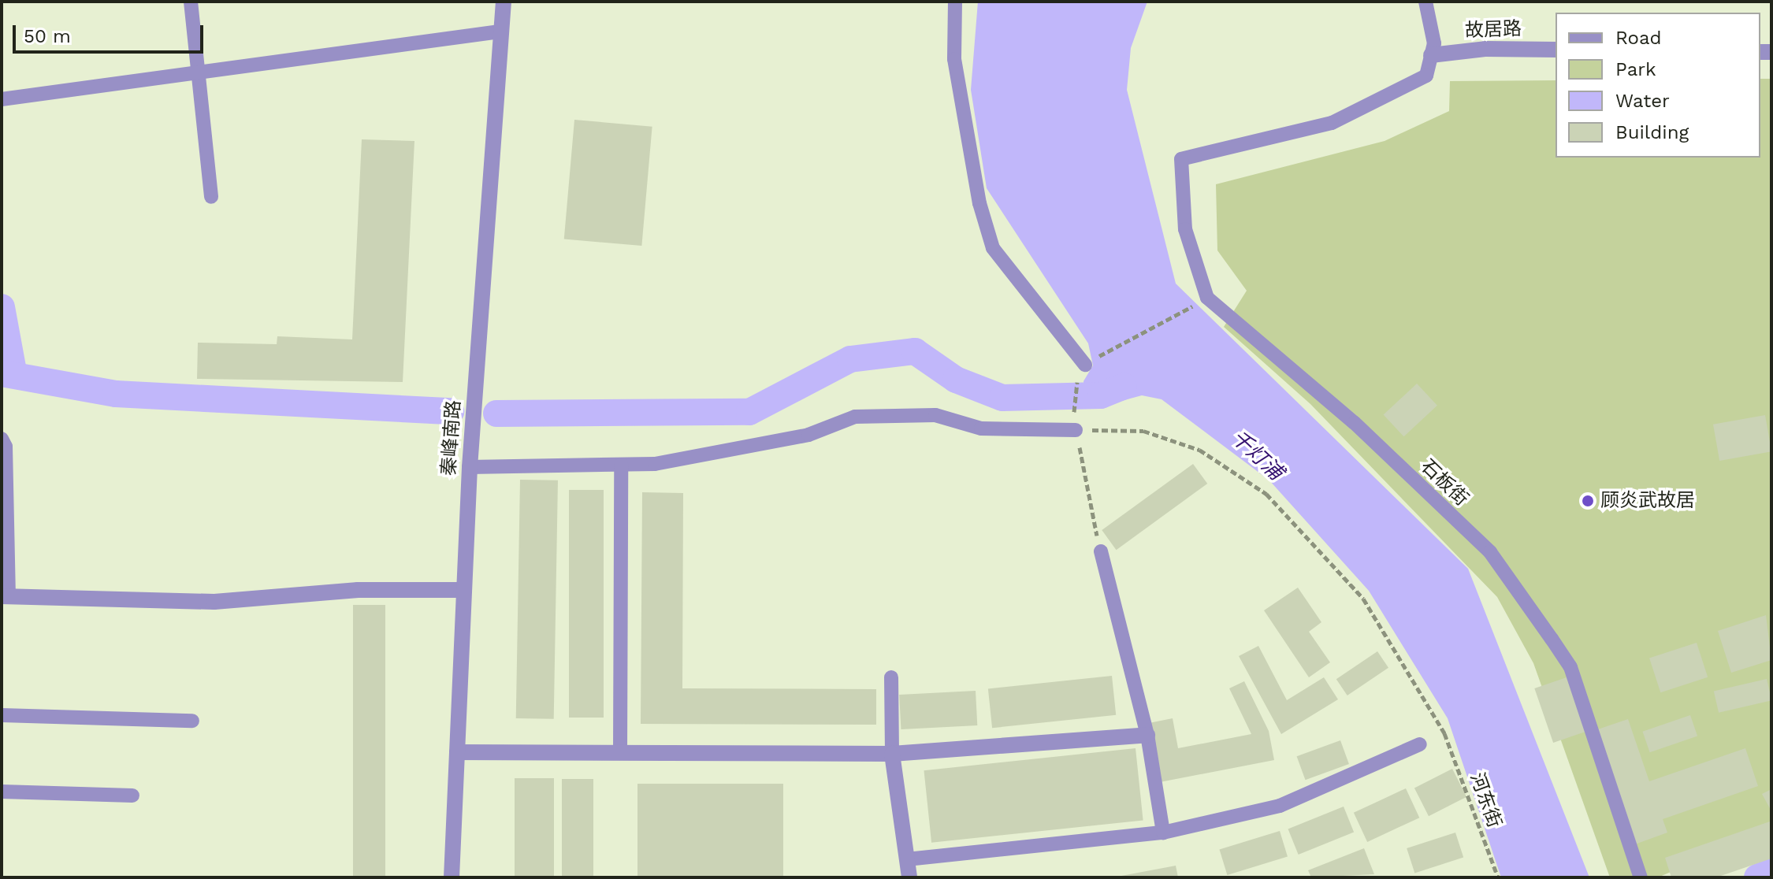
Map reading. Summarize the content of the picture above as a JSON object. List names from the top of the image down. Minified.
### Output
{"streets":{"street":["故居路","秦峰南路"],"lane":["石板街"],"path":["河东街"]},"water":["千灯浦"],"places":["顾炎武故居"],"legend":["Road","Park","Water","Building"],"scale_bar":"50 m"}
